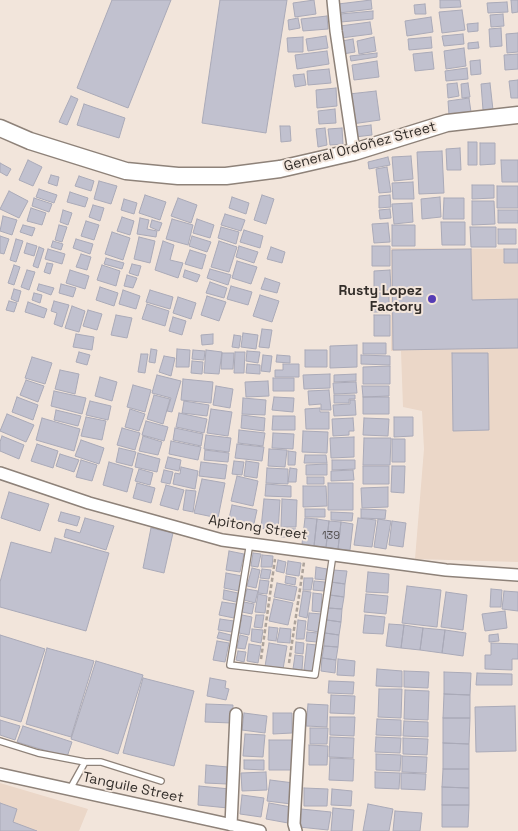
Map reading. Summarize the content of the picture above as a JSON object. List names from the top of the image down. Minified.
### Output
{"streets":{"main road":["General Ordoñez Street"],"street":["Apitong Street","Tanguile Street"]},"places":["Rusty Lopez Factory"],"house_numbers":["139"]}
